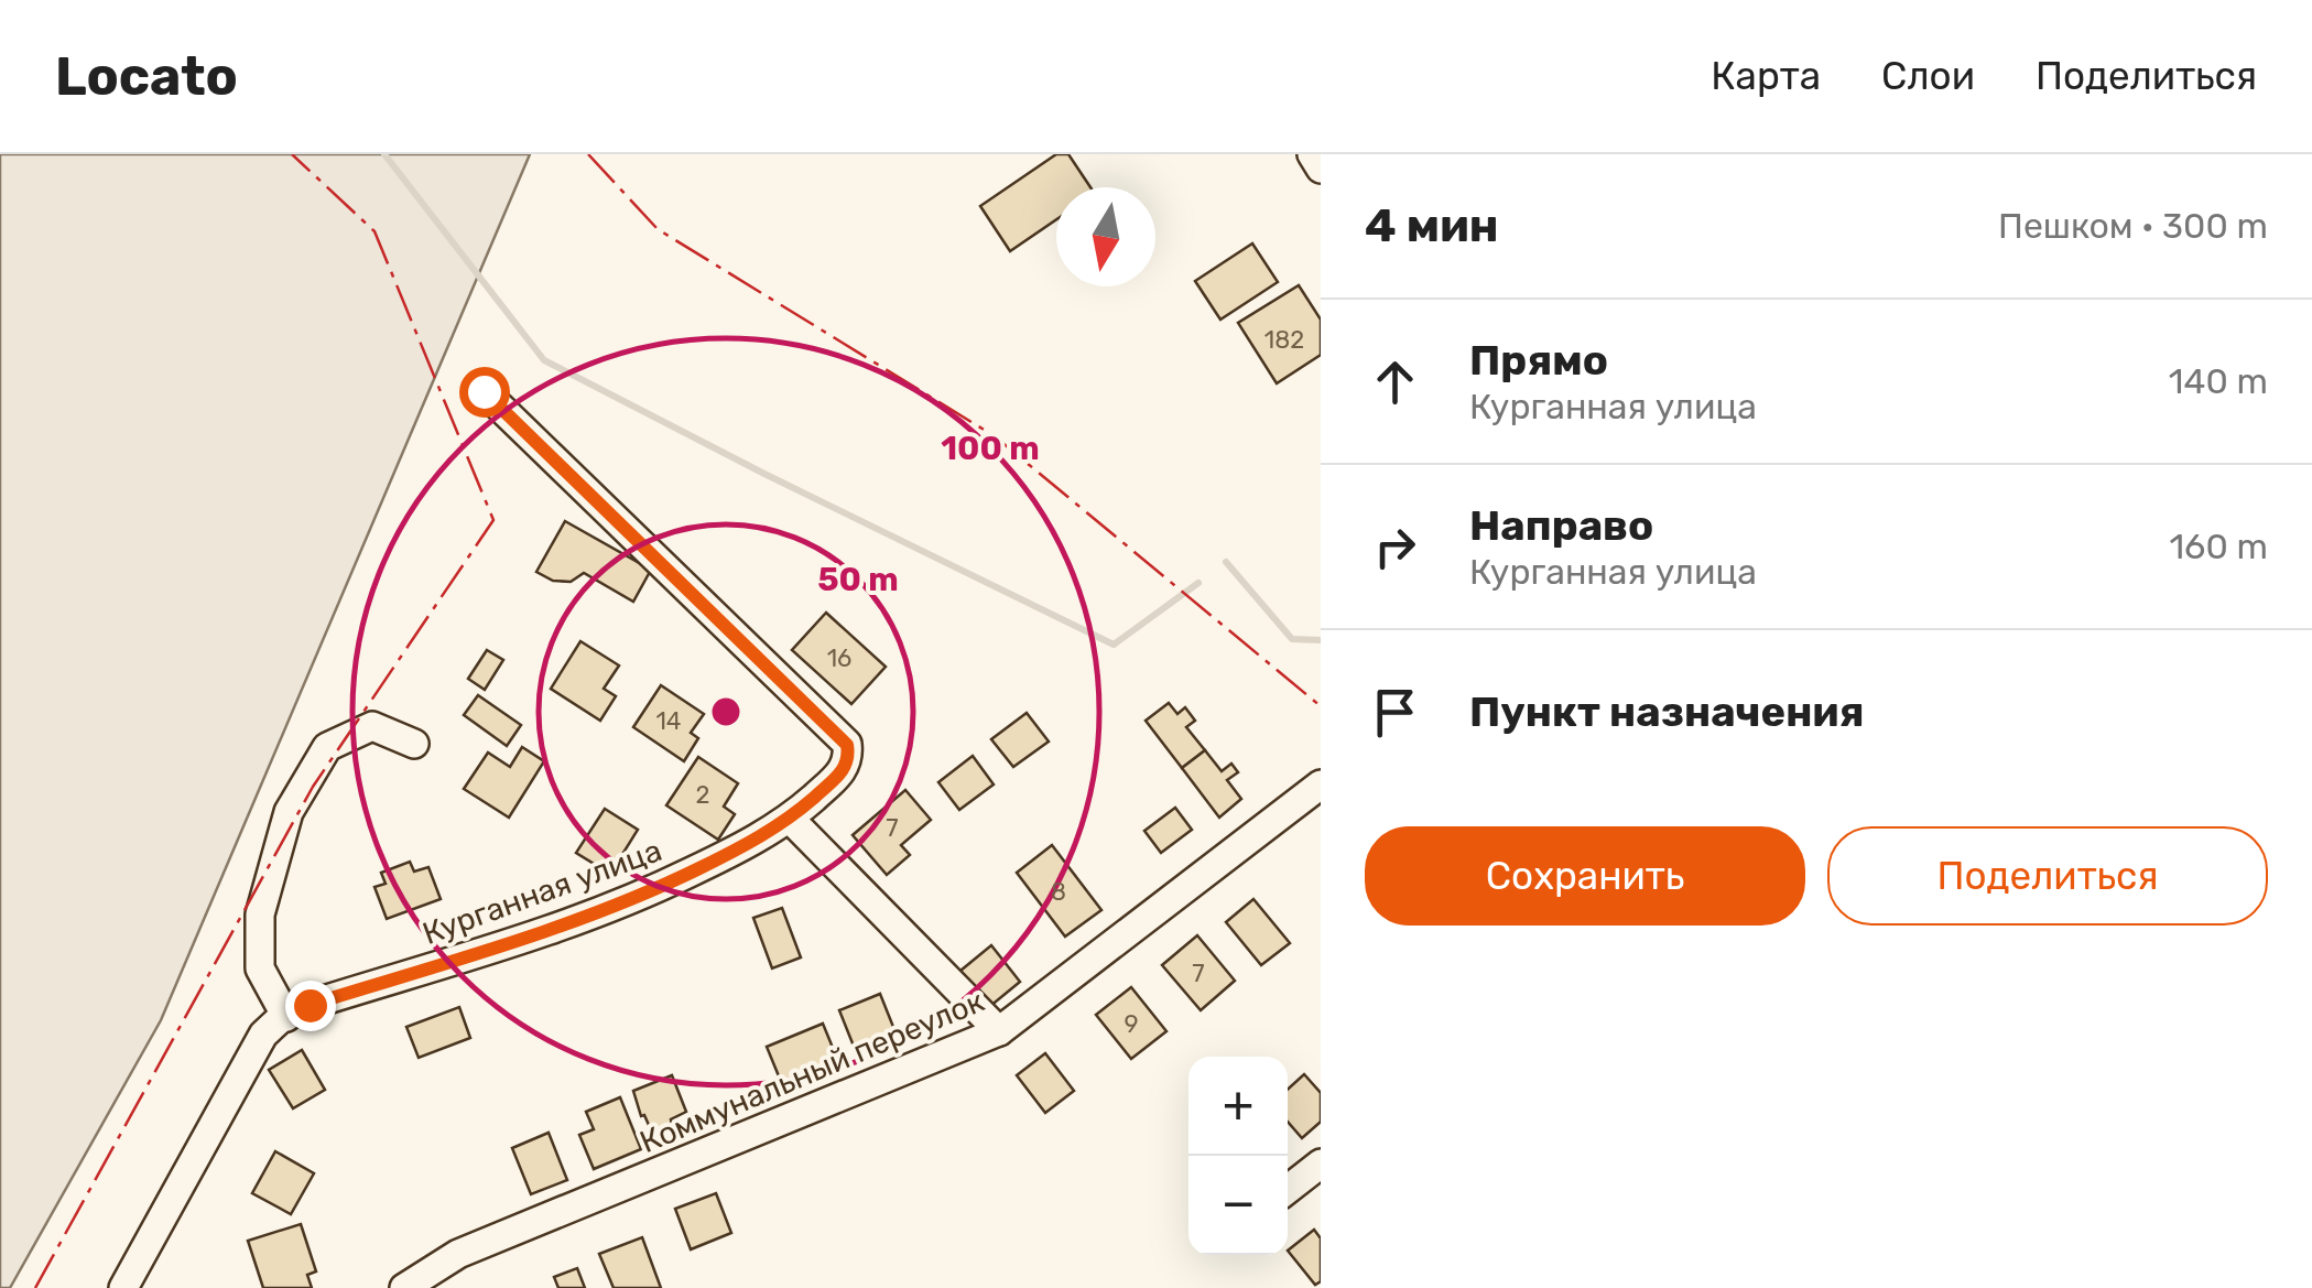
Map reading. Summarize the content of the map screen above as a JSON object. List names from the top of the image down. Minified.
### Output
{"streets":{"street":["Курганная улица","Коммунальный переулок"]},"house_numbers":["182","16","14","2","7","8","7","9"],"north":"bottom","page":{"header":"Locato","nav":["Карта","Слои","Поделиться"],"heading":["4 мин","Пешком · 300 m"],"list":[["Прямо","Курганная улица","140 m"],["Направо","Курганная улица","160 m"],"Пункт назначения"],"buttons":["Сохранить","Поделиться"],"map_buttons":["+","−"]},"rings":["100 m","50 m"]}
